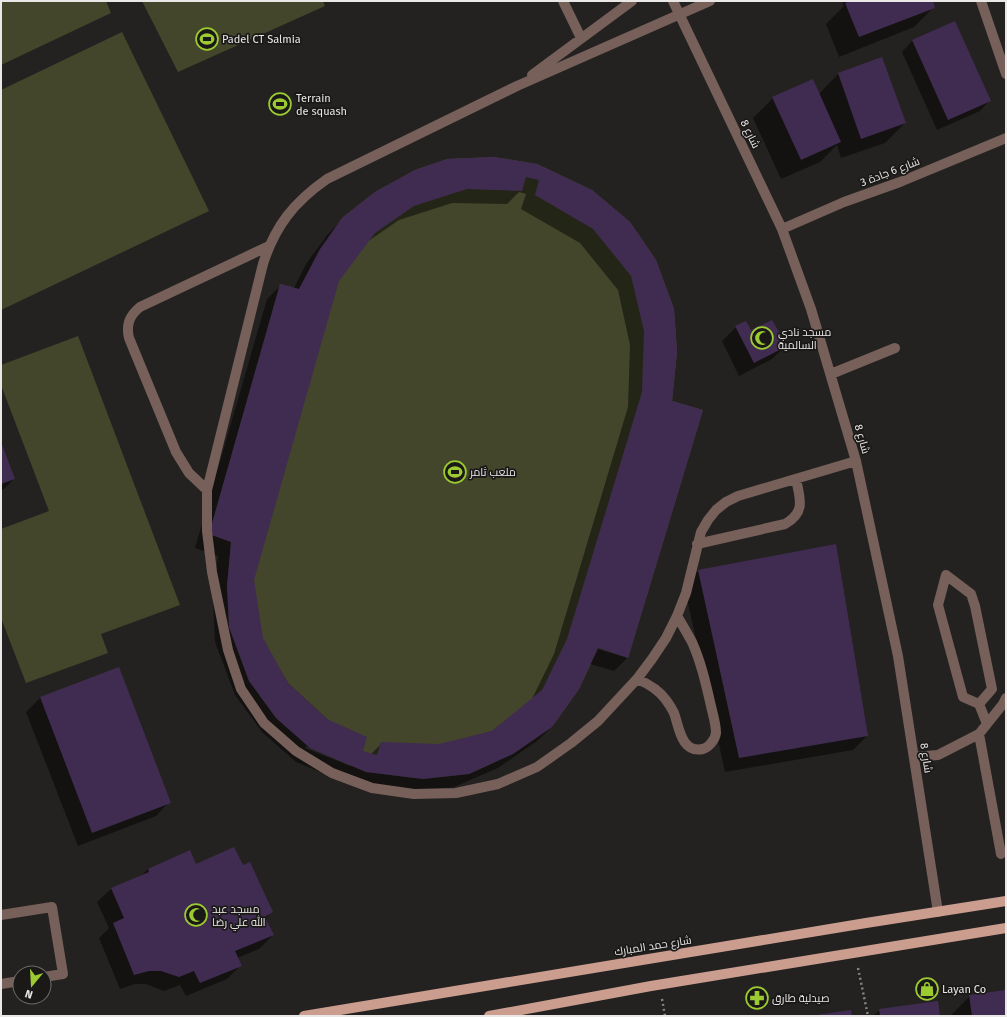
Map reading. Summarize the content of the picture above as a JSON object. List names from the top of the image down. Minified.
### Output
{"streets":{"main road":["شارع حمد المبارك"],"street":["شارع 8","شارع 6 جادة 3"]},"crossings":[["شارع 8","شارع 6 جادة 3"],["شارع 8","شارع حمد المبارك"]],"places":{"sports":["Padel CT Salmia","Terrain de squash","ملعب ثامر"],"mosque":["مسجد نادي السالمية","مسجد عبد الله علي رضا"],"shop":["Layan Co"],"pharmacy":["صيدلية طارق"]},"north":"bottom"}
